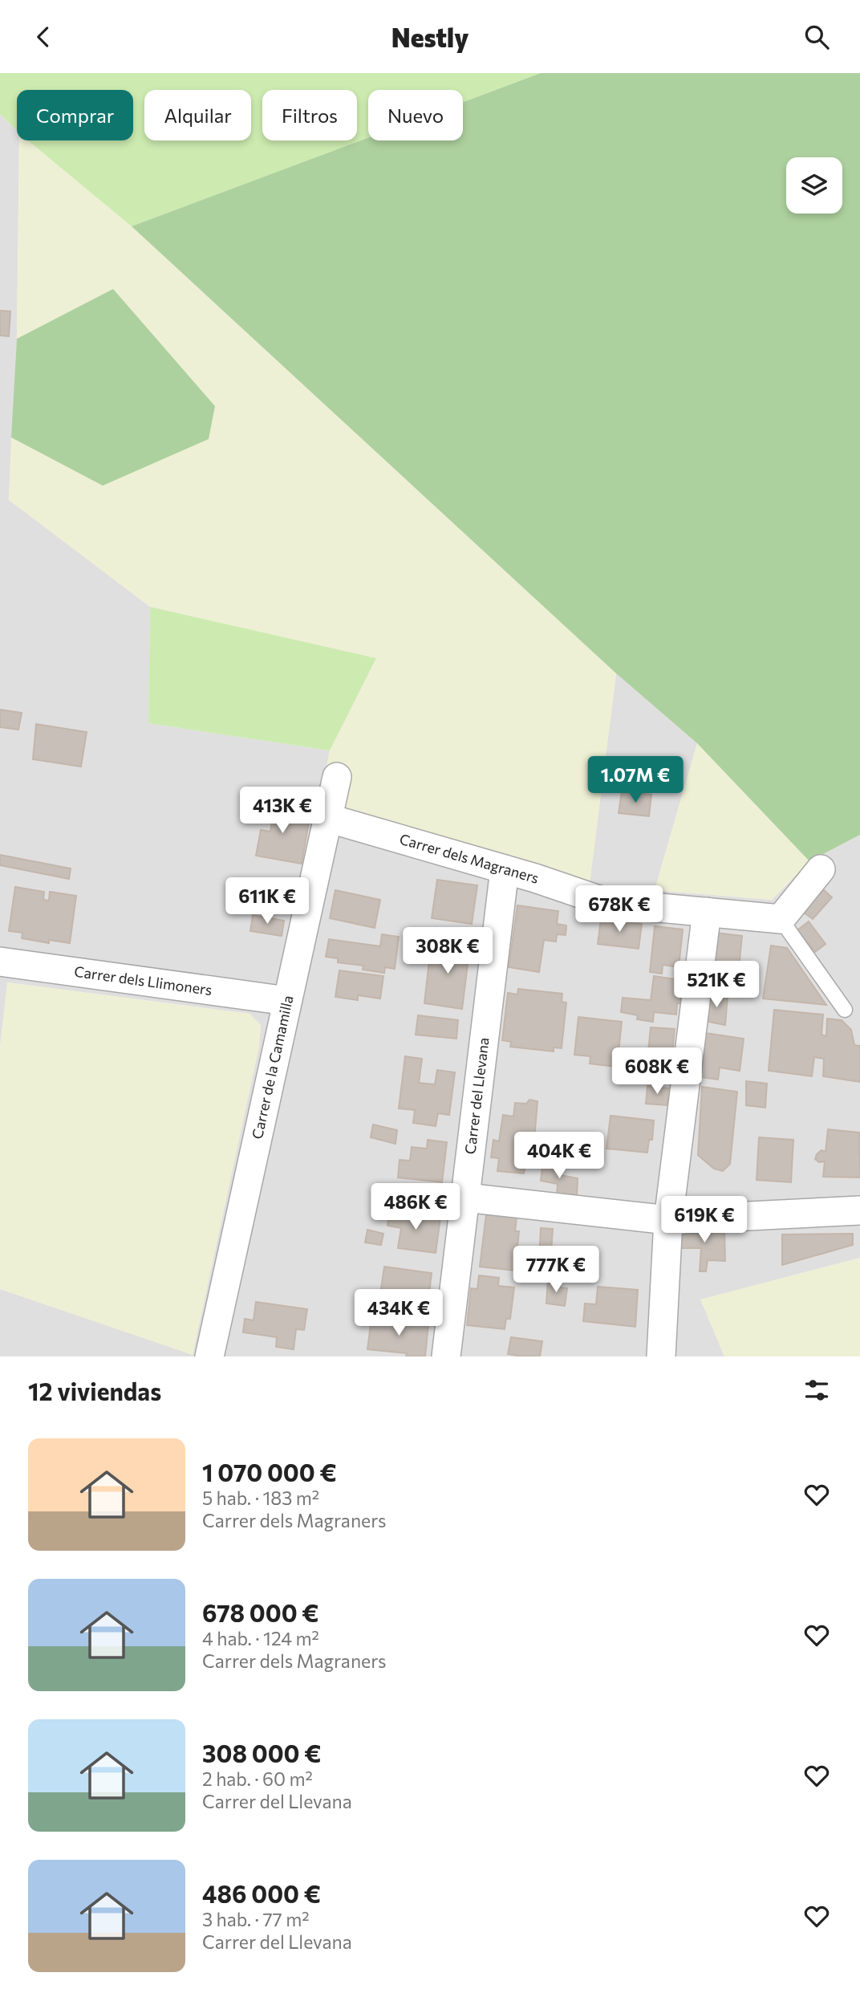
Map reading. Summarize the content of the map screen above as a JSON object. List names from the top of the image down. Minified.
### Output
{"streets":{"street":["Carrer dels Magraners","Carrer dels Llimoners","Carrer de la Camamilla","Carrer del Llevana"]},"crossings":[["Carrer dels Magraners","Carrer de la Camamilla"],["Carrer dels Magraners","Carrer del Llevana"],["Carrer dels Llimoners","Carrer de la Camamilla"]],"page":{"header":"Nestly","chip":["Comprar","Alquilar","Filtros","Nuevo"],"price":["1.07M €","413K €","611K €","678K €","308K €","521K €","608K €","404K €","486K €","619K €","777K €","434K €"],"heading":"12 viviendas","list":[{"name":"1 070 000 €","note":"5 hab. · 183 m² · Carrer dels Magraners"},{"name":"678 000 €","note":"4 hab. · 124 m² · Carrer dels Magraners"},{"name":"308 000 €","note":"2 hab. · 60 m² · Carrer del Llevana"},{"name":"486 000 €","note":"3 hab. · 77 m² · Carrer del Llevana"}]}}
